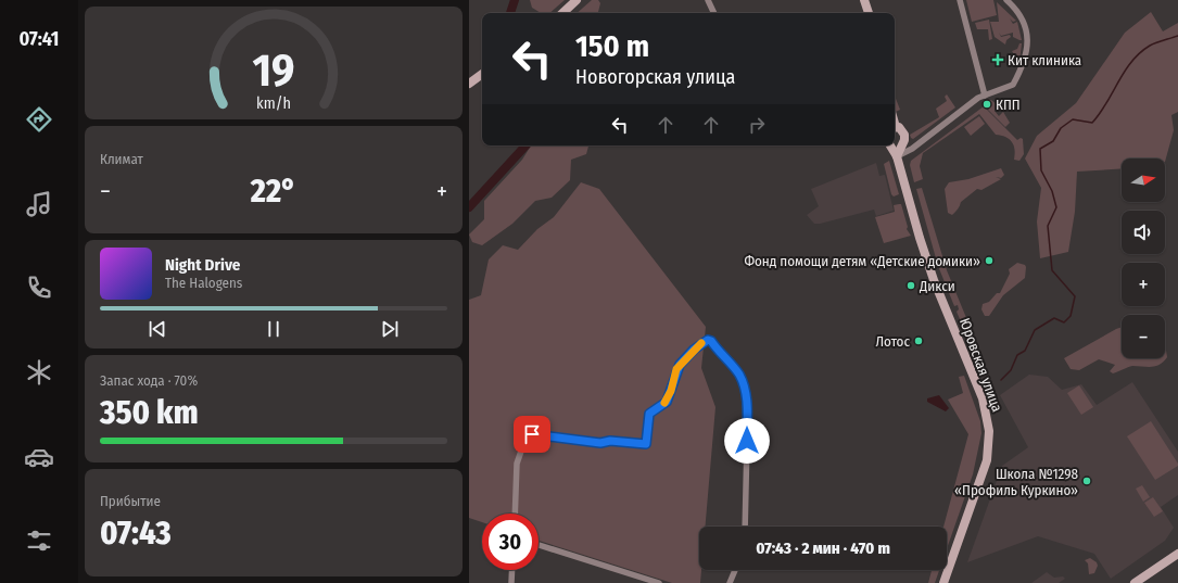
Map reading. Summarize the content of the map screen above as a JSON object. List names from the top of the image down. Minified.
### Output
{"streets":{"street":["Юровская улица"]},"places":{"health":["Кит клиника"],"other":["КПП","Фонд помощи детям «Детские домики»","Дикси","Лотос","Школа №1298 «Профиль Куркино»"]},"north":"right","page":{"tabs":"07:41","turn":["150 m","Новогорская улица"],"tile":["Климат",["Запас хода · 70%","350 km"],["Прибытие","07:43"]],"map_buttons":["+","−"],"heat":["−","22°","+"],"song":["Night Drive","The Halogens"],"limit":"30","trip":"07:43 · 2 мин · 470 m","gauge":["19","km/h"]}}
